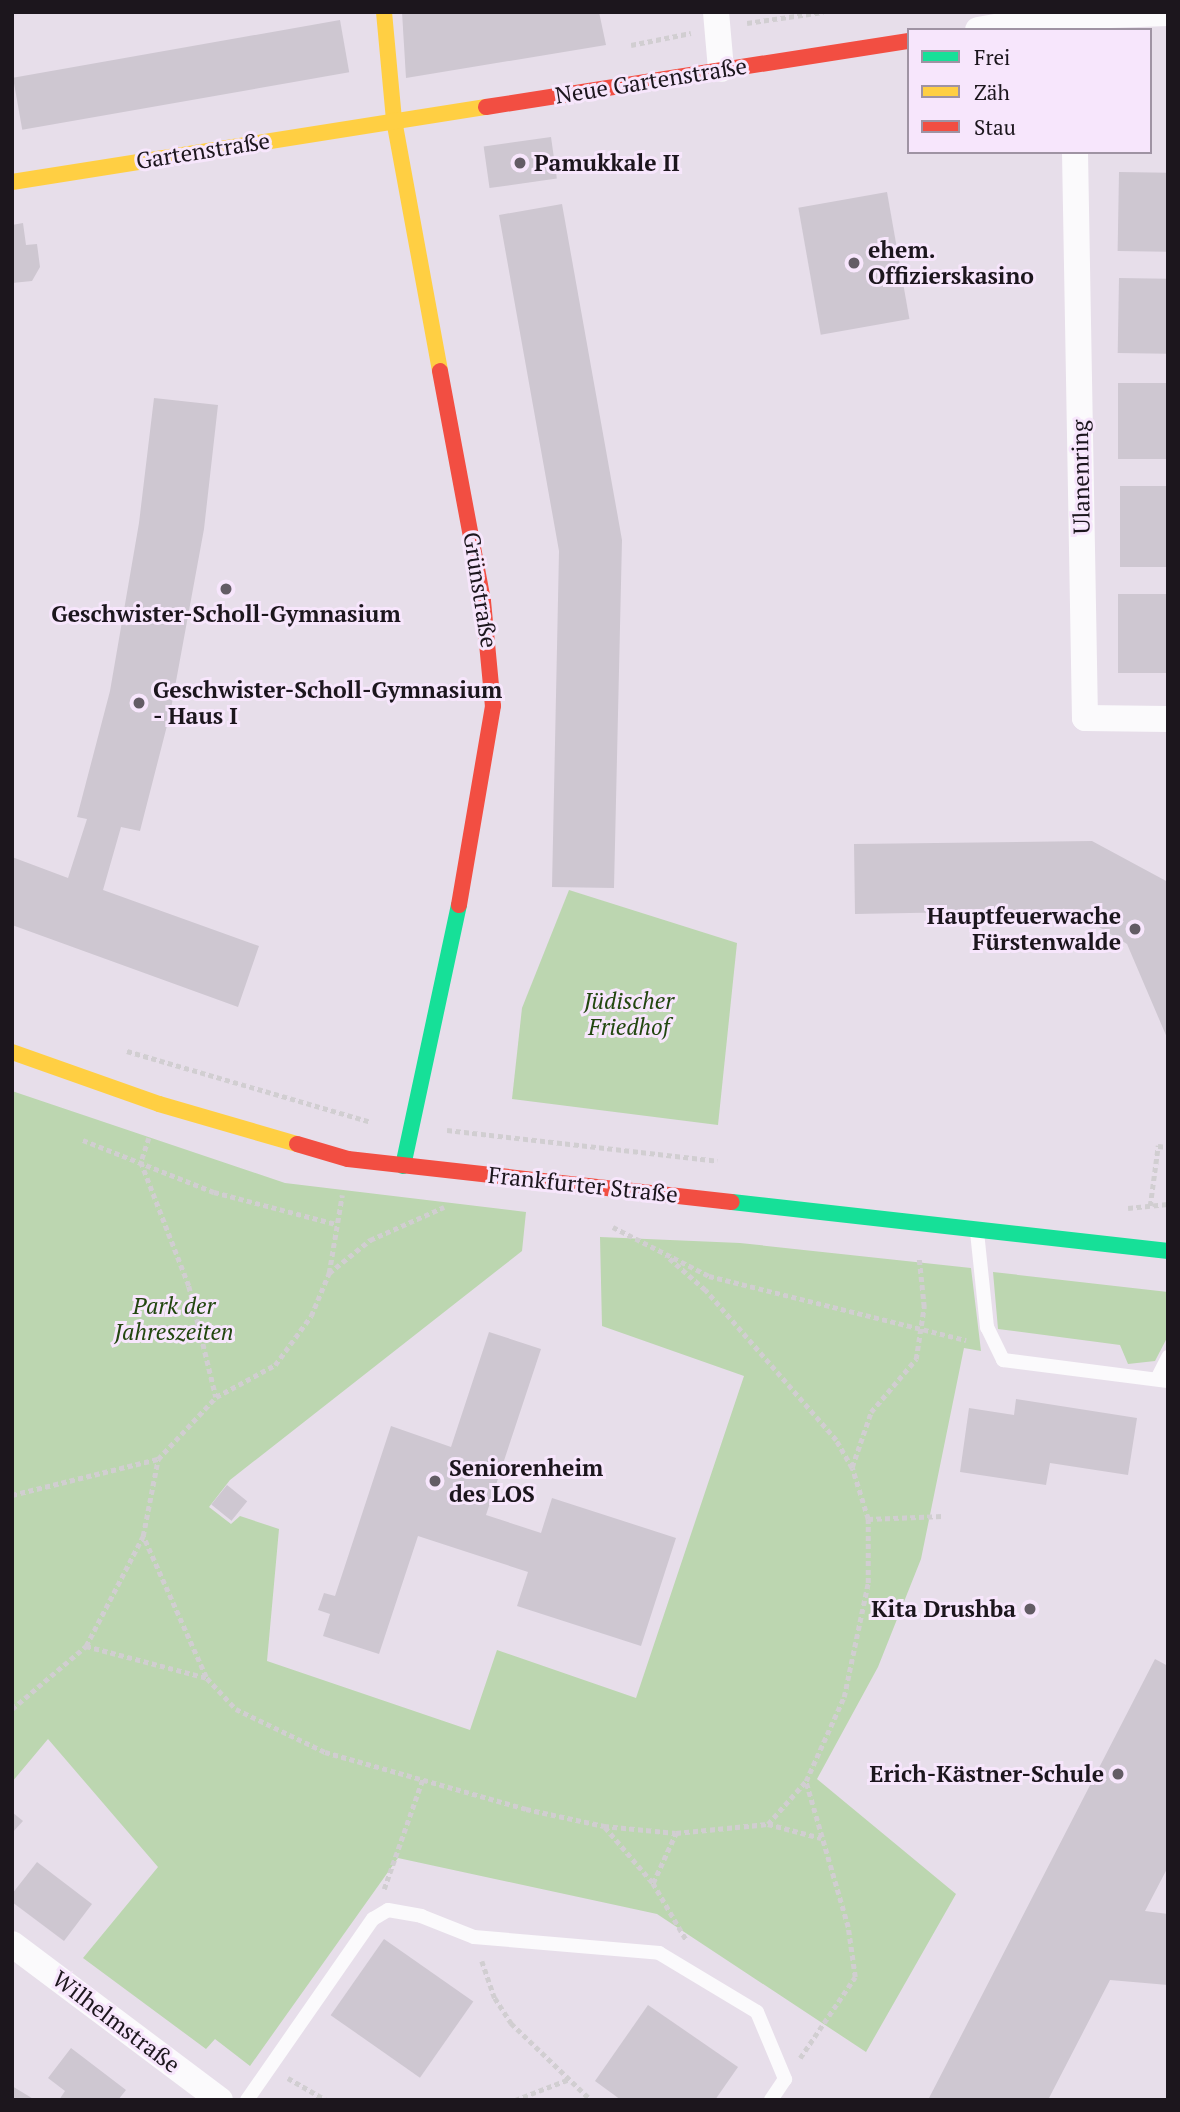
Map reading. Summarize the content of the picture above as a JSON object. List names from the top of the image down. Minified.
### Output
{"streets":{"street":["Neue Gartenstraße","Gartenstraße","Ulanenring","Grünstraße","Frankfurter Straße","Wilhelmstraße"]},"crossings":[["Neue Gartenstraße","Gartenstraße"],["Neue Gartenstraße","Grünstraße"],["Gartenstraße","Grünstraße"],["Grünstraße","Frankfurter Straße"]],"parks":["Jüdischer Friedhof","Park der Jahreszeiten"],"places":["Pamukkale II","ehem. Offizierskasino","Geschwister-Scholl-Gymnasium","Geschwister-Scholl-Gymnasium - Haus I","Hauptfeuerwache Fürstenwalde","Seniorenheim des LOS","Kita Drushba","Erich-Kästner-Schule"],"legend":["Frei","Zäh","Stau"]}
